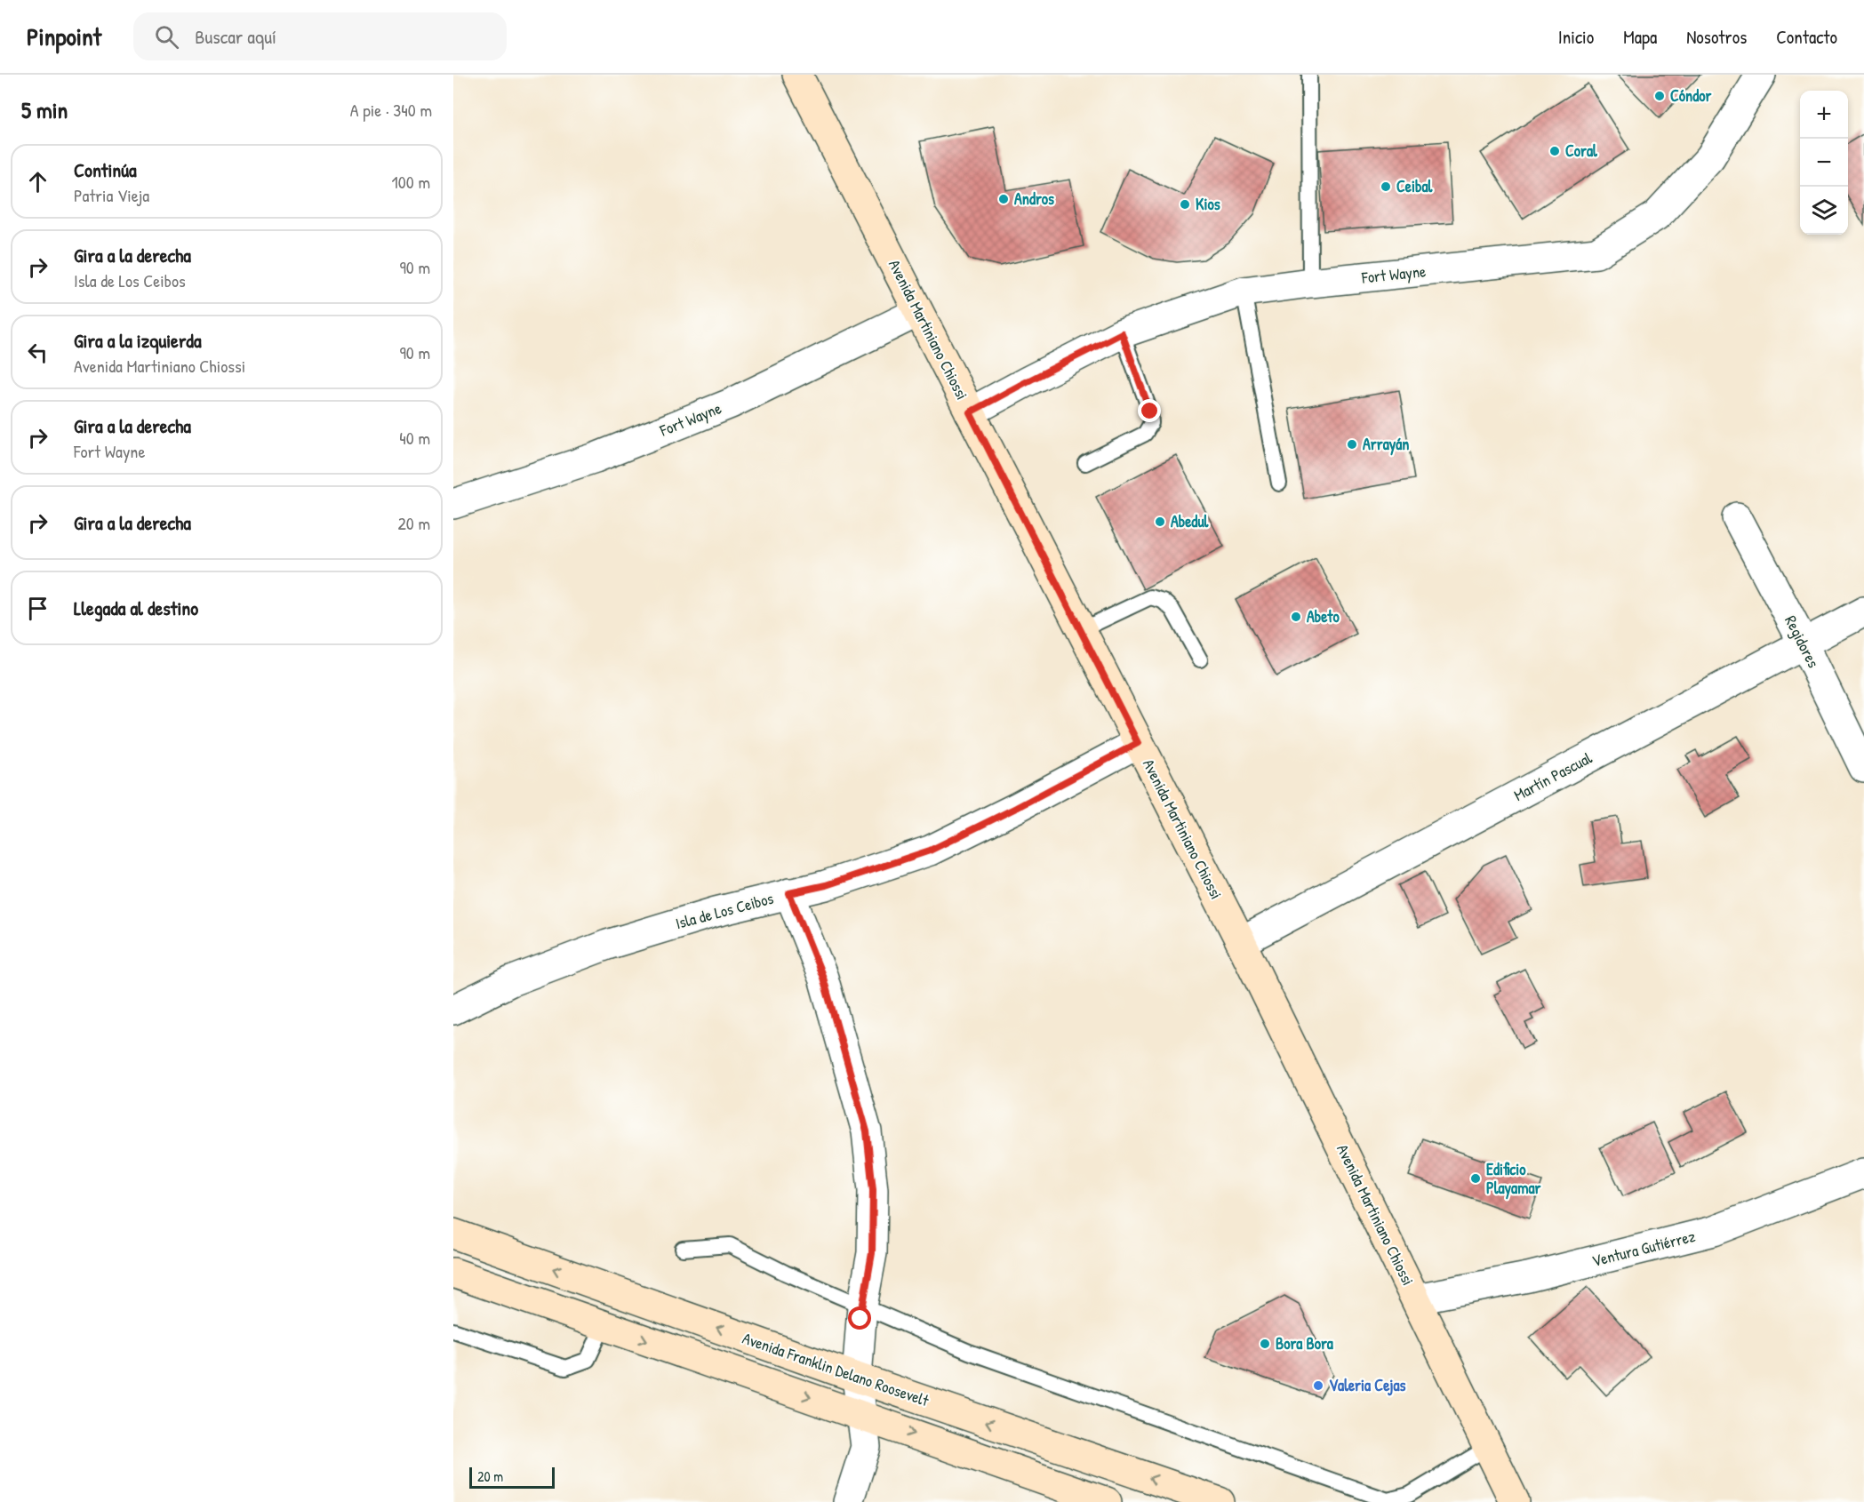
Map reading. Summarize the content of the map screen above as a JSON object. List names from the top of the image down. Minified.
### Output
{"streets":{"street":["Fort Wayne","Avenida Martiniano Chiossi","Regidores","Martín Pascual","Isla de Los Ceibos","Ventura Gutiérrez","Avenida Franklin Delano Roosevelt"]},"crossings":[["Fort Wayne","Avenida Martiniano Chiossi"],["Avenida Martiniano Chiossi","Martín Pascual"],["Avenida Martiniano Chiossi","Isla de Los Ceibos"],["Avenida Martiniano Chiossi","Ventura Gutiérrez"],["Regidores","Martín Pascual"]],"places":["Cóndor","Coral","Ceibal","Andros","Kios","Arrayán","Abedul","Abeto","Edificio Playamar","Bora Bora","Valeria Cejas"],"scale_bar":"20 m","page":{"header":"Pinpoint","search":"Buscar aquí","nav":["Inicio","Mapa","Nosotros","Contacto"],"heading":["5 min","A pie · 340 m"],"map_buttons":["+","−"],"list":[["Continúa","Patria Vieja","100 m"],["Gira a la derecha","Isla de Los Ceibos","90 m"],["Gira a la izquierda","Avenida Martiniano Chiossi","90 m"],["Gira a la derecha","Fort Wayne","40 m"],["Gira a la derecha","20 m"],"Llegada al destino"],"scale":"20 m"}}
